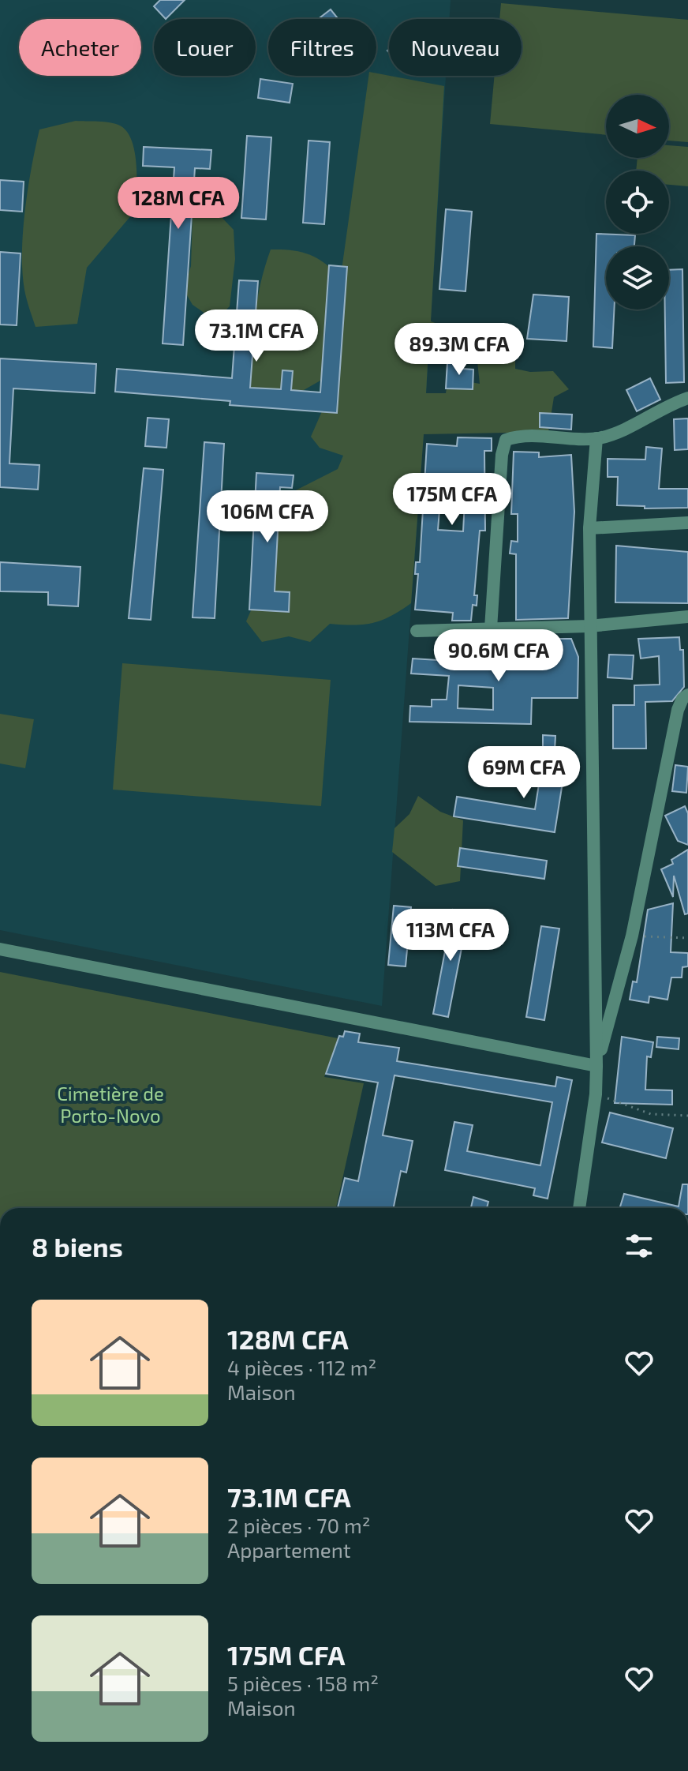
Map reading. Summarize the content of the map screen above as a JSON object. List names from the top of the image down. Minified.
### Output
{"parks":["Cimetière de Porto-Novo"],"north":"right","page":{"chip":["Acheter","Louer","Filtres","Nouveau"],"price":["128M CFA","73.1M CFA","89.3M CFA","175M CFA","106M CFA","90.6M CFA","69M CFA","113M CFA"],"heading":"8 biens","list":[{"name":"128M CFA","note":"4 pièces · 112 m² · Maison"},{"name":"73.1M CFA","note":"2 pièces · 70 m² · Appartement"},{"name":"175M CFA","note":"5 pièces · 158 m² · Maison"}]}}
